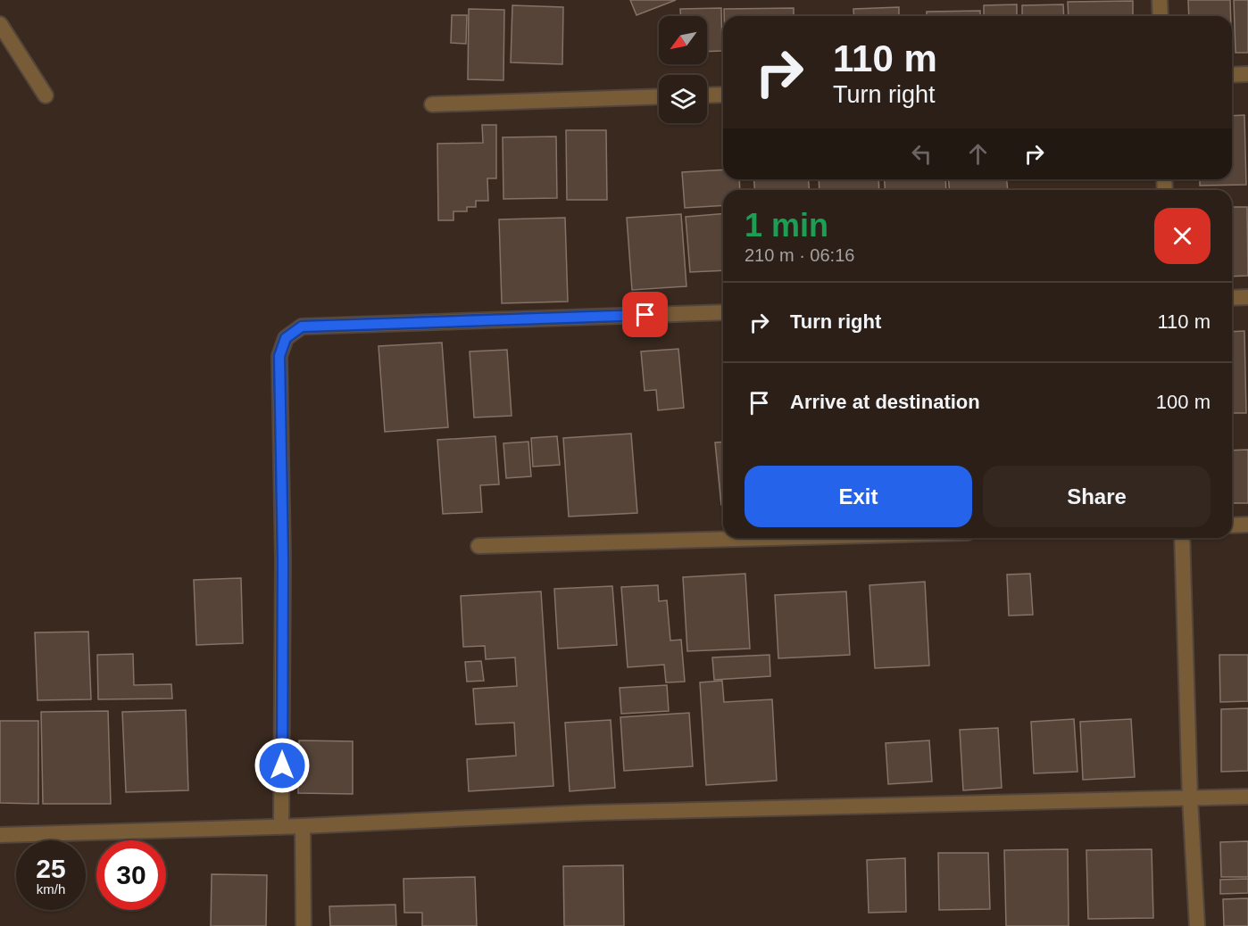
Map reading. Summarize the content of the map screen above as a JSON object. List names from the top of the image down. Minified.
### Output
{"north":"bottom left","page":{"turn":["110 m","Turn right"],"heading":["1 min","210 m · 06:16"],"list":[{"name":"Turn right","value":"110 m"},{"name":"Arrive at destination","value":"100 m"}],"buttons":["Exit","Share"],"speed":"25 km/h","limit":"30"}}
